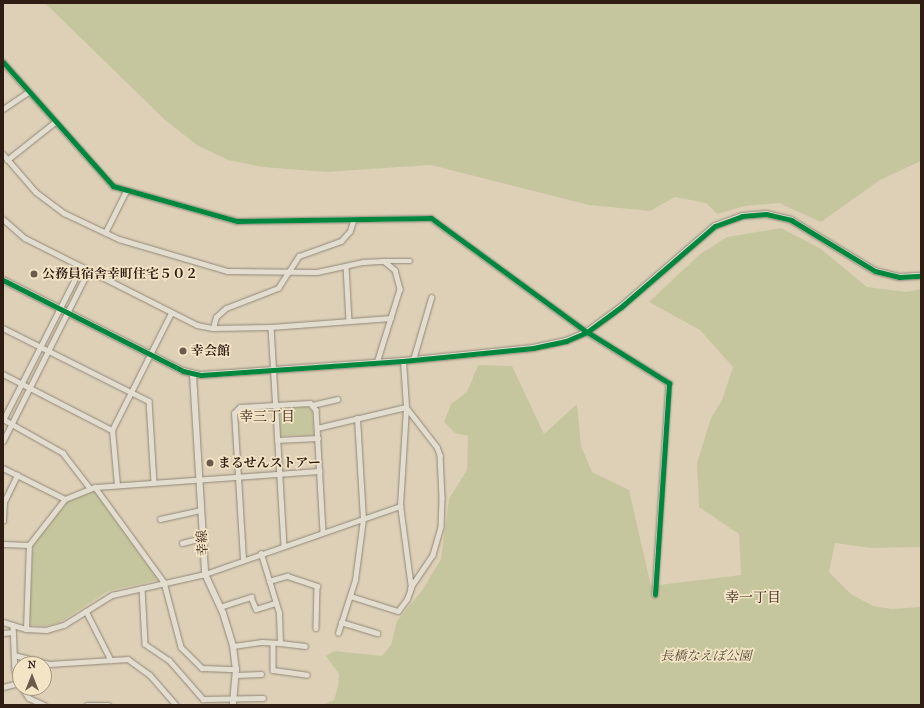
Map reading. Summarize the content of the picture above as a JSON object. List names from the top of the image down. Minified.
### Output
{"streets":{"street":["幸線"]},"districts":["幸三丁目","幸一丁目"],"parks":["長橋なえぼ公園"],"places":["公務員宿舎幸町住宅５０２","幸会館","まるせんストアー"],"north":"top"}
